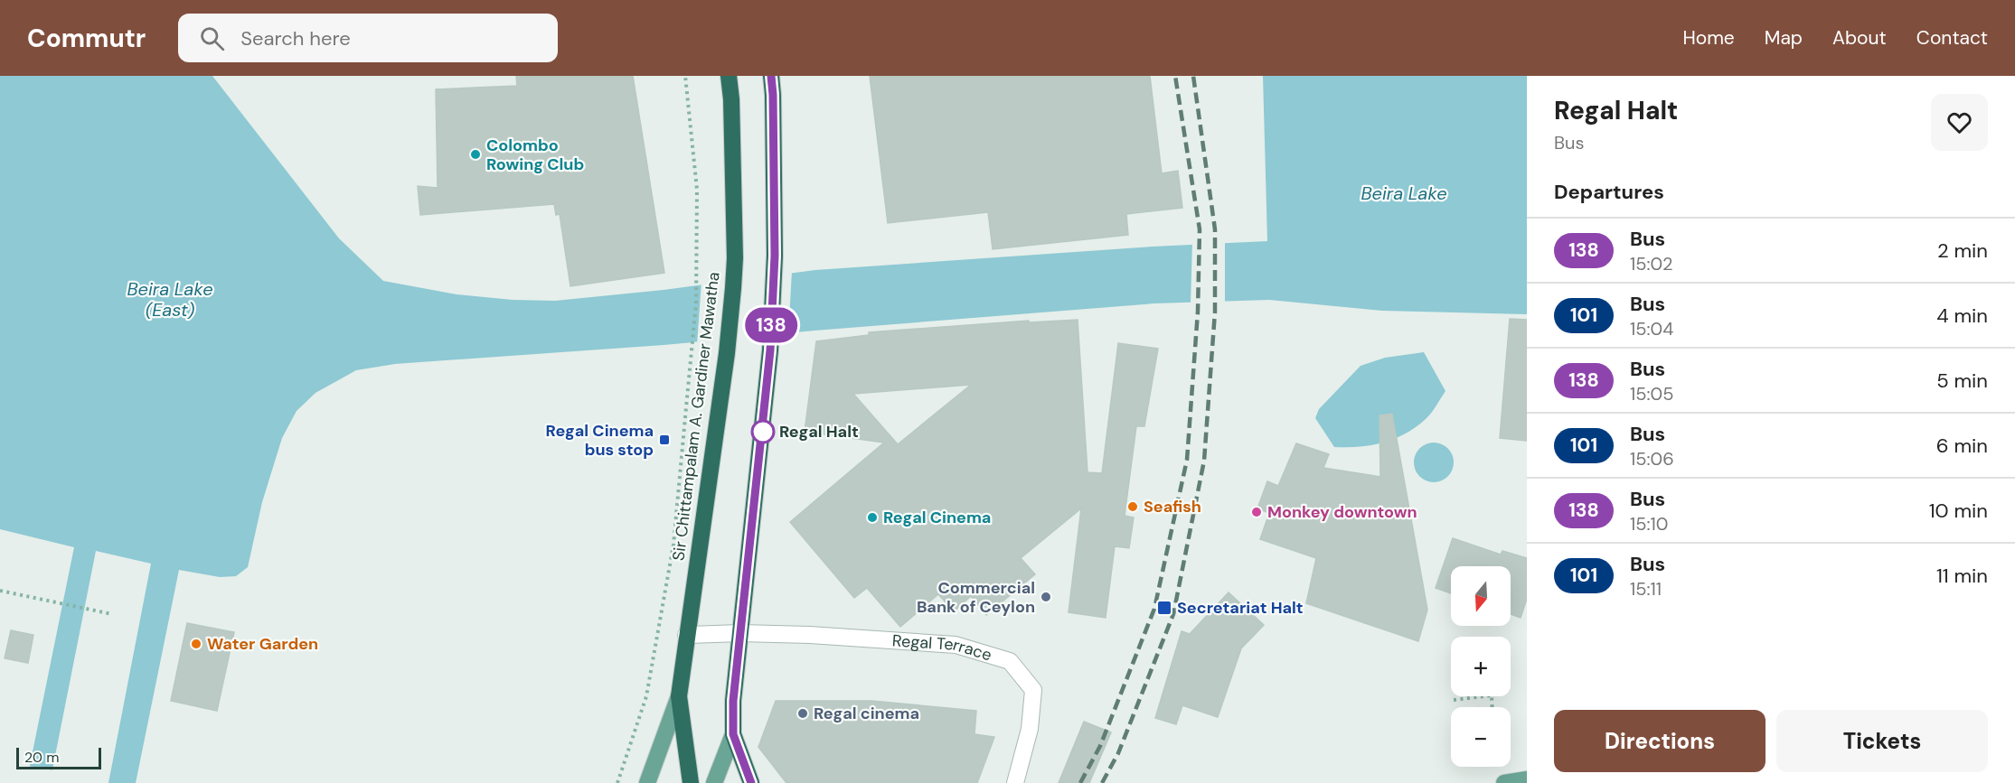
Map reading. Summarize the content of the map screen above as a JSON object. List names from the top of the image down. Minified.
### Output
{"streets":{"highway":["Sir Chittampalam A. Gardiner Mawatha"],"street":["Regal Terrace"]},"crossings":[["Sir Chittampalam A. Gardiner Mawatha","Regal Terrace"]],"water":["Beira Lake","Beira Lake (East)"],"places":{"other":["Colombo Rowing Club","Regal Halt","Seafish","Monkey downtown","Regal Cinema","Commercial Bank of Ceylon","Water Garden","Regal cinema"],"transit":["Regal Cinema bus stop","Secretariat Halt"]},"lines":["bus line 138"],"scale_bar":"20 m","north":"bottom","page":{"header":"Commutr","search":"Search here","nav":["Home","Map","About","Contact"],"on_map":"138","heading":[["Regal Halt","Bus"],"Departures"],"list":[{"mark":"138","name":"Bus","note":"15:02","value":"2 min"},{"mark":"101","name":"Bus","note":"15:04","value":"4 min"},{"mark":"138","name":"Bus","note":"15:05","value":"5 min"},{"mark":"101","name":"Bus","note":"15:06","value":"6 min"},{"mark":"138","name":"Bus","note":"15:10","value":"10 min"},{"mark":"101","name":"Bus","note":"15:11","value":"11 min"}],"map_buttons":["+","−"],"buttons":["Directions","Tickets"],"scale":"20 m"}}
